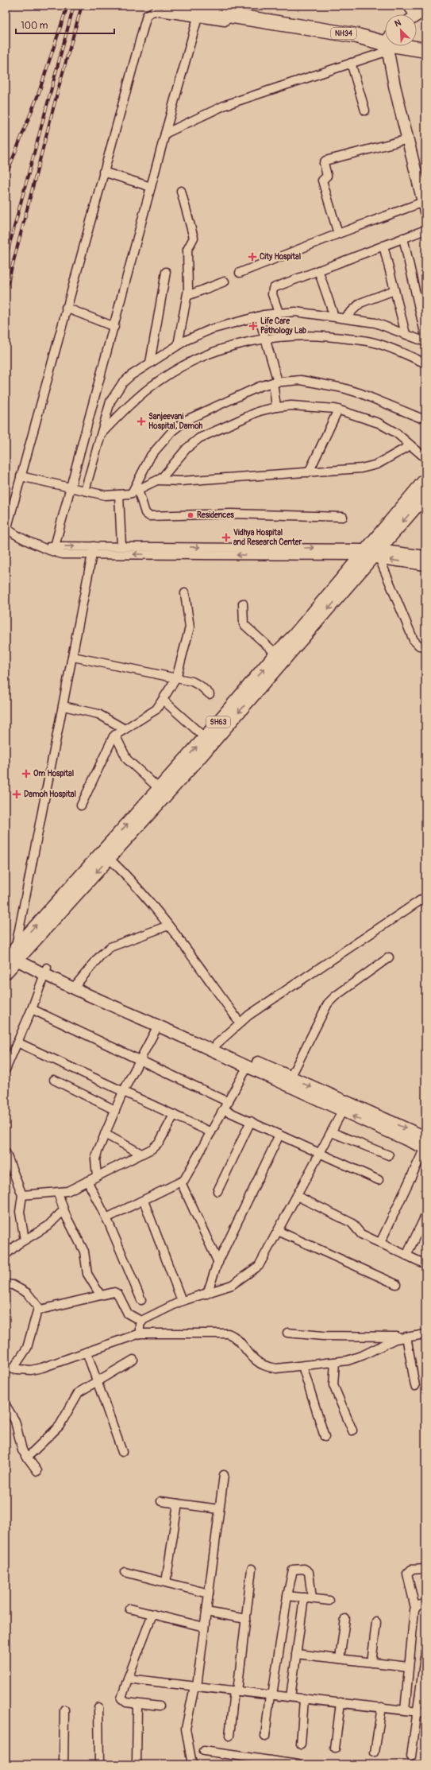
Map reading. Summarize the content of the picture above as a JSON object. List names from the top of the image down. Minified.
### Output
{"streets":{"highway":["NH34"],"main road":["SH63"]},"places":{"health":["City Hospital","Life Care Pathology Lab","Sanjeevani Hospital, Damoh","Vidhya Hospital and Research Center","Om Hospital","Damoh Hospital"],"other":["Residences"]},"scale_bar":"100 m","north":"top left"}
